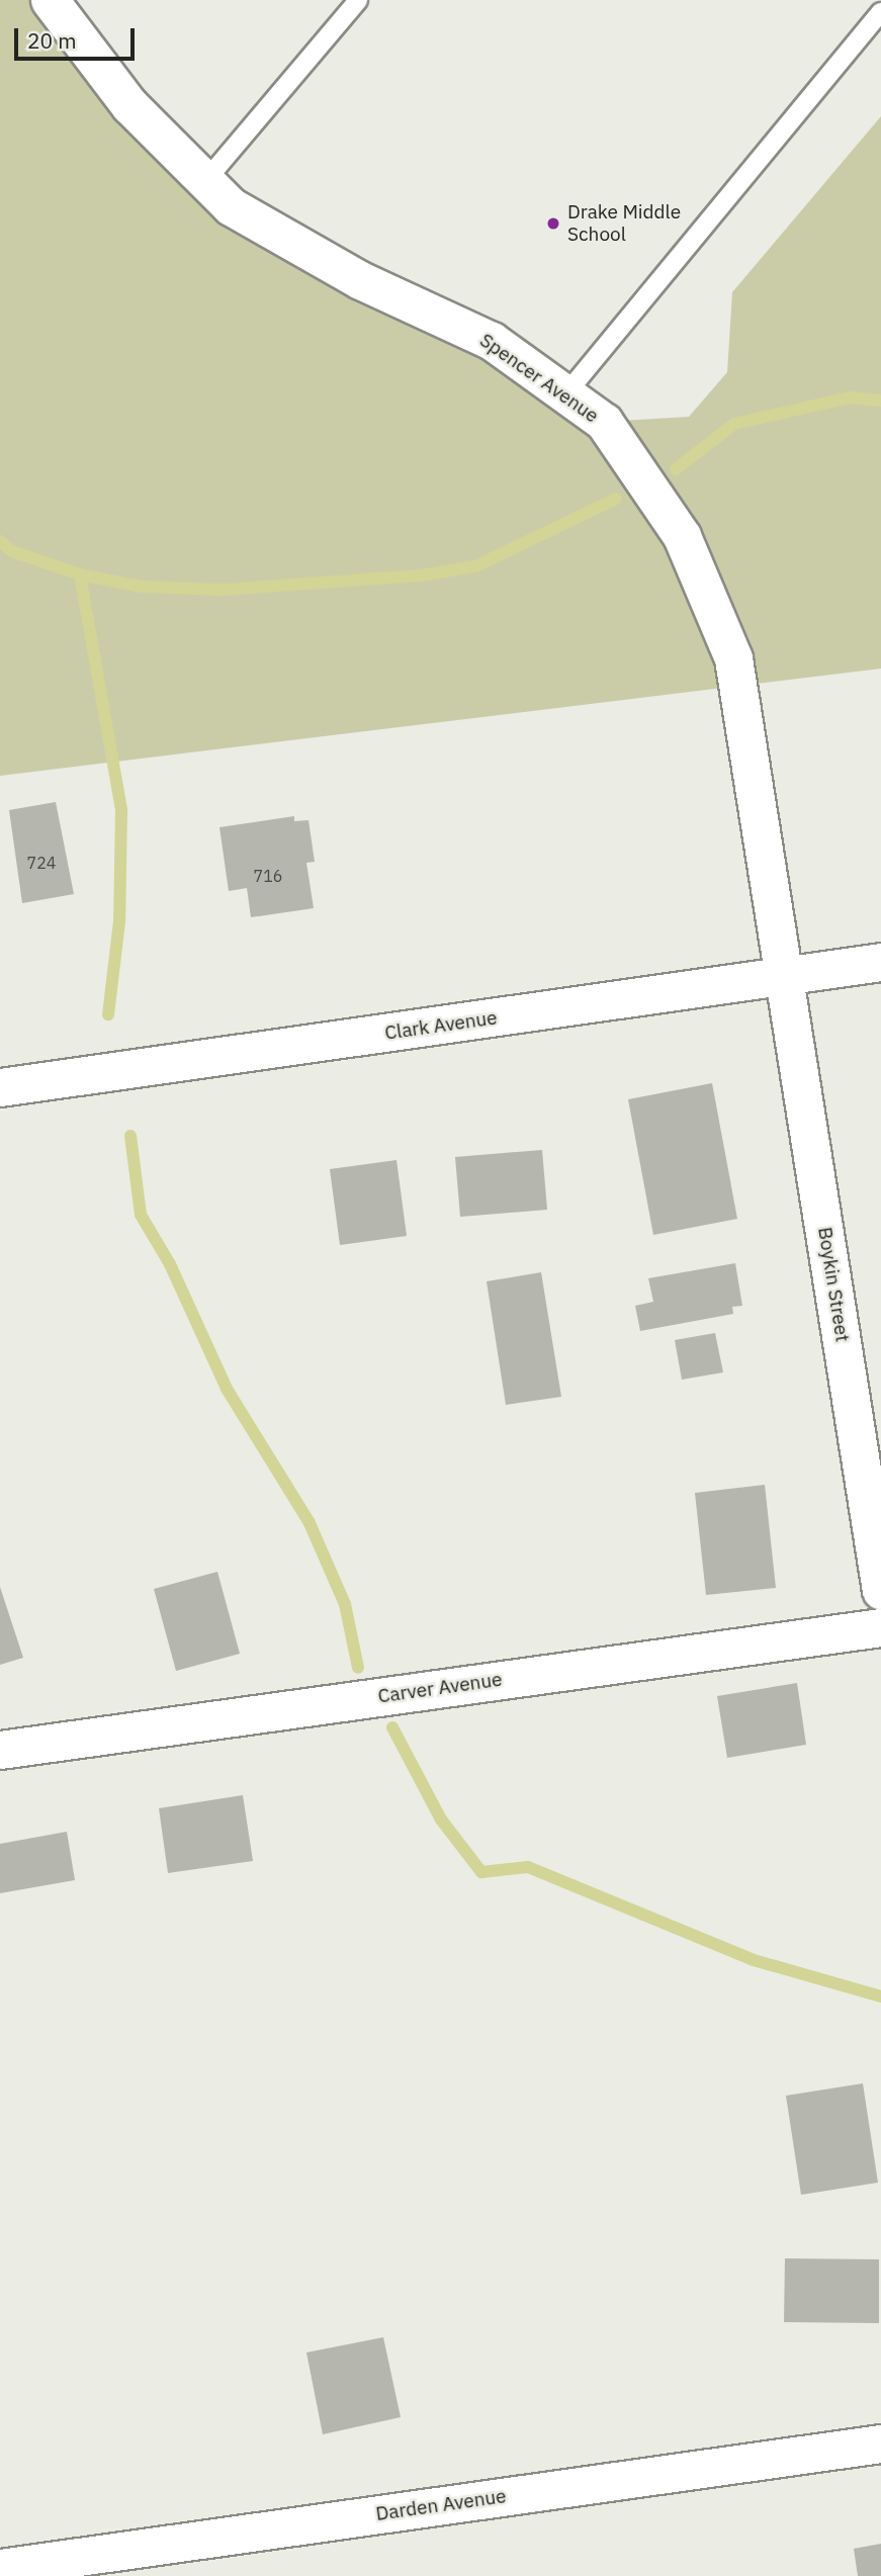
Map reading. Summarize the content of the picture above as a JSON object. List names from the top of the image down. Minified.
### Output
{"streets":{"street":["Spencer Avenue","Clark Avenue","Boykin Street","Carver Avenue","Darden Avenue"]},"crossings":[["Spencer Avenue","Clark Avenue"],["Spencer Avenue","Boykin Street"],["Clark Avenue","Boykin Street"]],"places":["Drake Middle School"],"house_numbers":["724","716"],"scale_bar":"20 m"}
